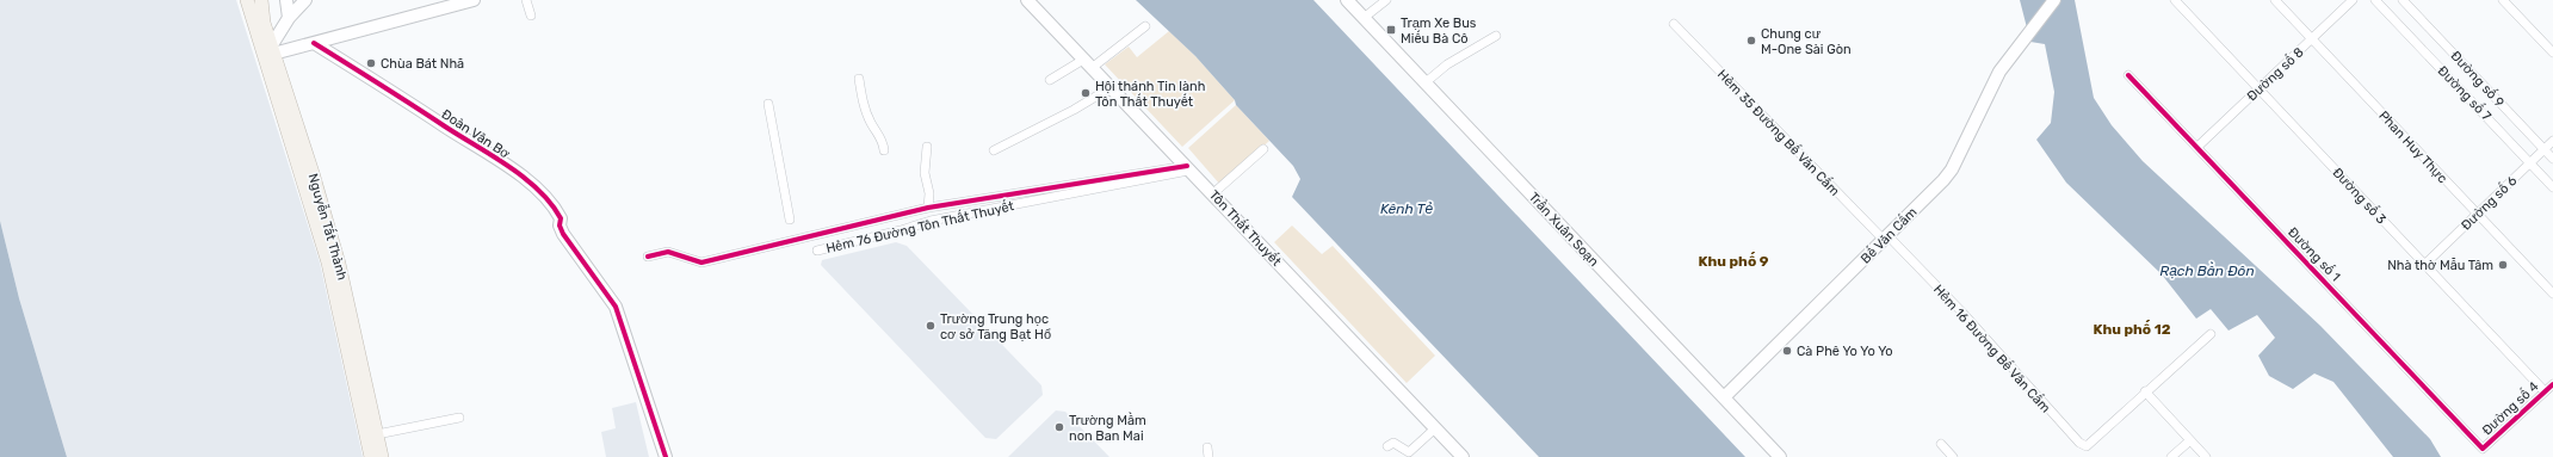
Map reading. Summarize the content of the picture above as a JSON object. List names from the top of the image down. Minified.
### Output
{"streets":{"main road":["Đoàn Văn Bơ","Nguyễn Tất Thành","Tôn Thất Thuyết","Trần Xuân Soạn","Bế Văn Cấm"],"street":["Đường số 8","Đường số 9","Đường số 7","Hẻm 35 Đường Bế Văn Cấm","Phan Huy Thực","Đường số 3","Đường số 6","Hẻm 76 Đường Tôn Thất Thuyết","Đường số 1","Hẻm 16 Đường Bế Văn Cấm","Đường số 4"]},"crossings":[["Đường số 8","Phan Huy Thực"],["Đường số 8","Đường số 3"],["Đường số 8","Đường số 1"],["Đường số 9","Đường số 6"],["Đường số 7","Đường số 6"],["Hẻm 35 Đường Bế Văn Cấm","Bế Văn Cấm"],["Hẻm 35 Đường Bế Văn Cấm","Hẻm 16 Đường Bế Văn Cấm"],["Phan Huy Thực","Đường số 6"],["Đường số 3","Đường số 6"],["Đường số 3","Đường số 4"],["Hẻm 76 Đường Tôn Thất Thuyết","Tôn Thất Thuyết"],["Trần Xuân Soạn","Bế Văn Cấm"],["Bế Văn Cấm","Hẻm 16 Đường Bế Văn Cấm"],["Đường số 1","Đường số 4"]],"districts":["Khu phố 9","Khu phố 12"],"water":["Kênh Tẻ","Rạch Bần Đôn"],"places":{"transit":["Trạm Xe Bus Miếu Bà Cô"],"other":["Chung cư M-One Sài Gòn","Chùa Bát Nhã","Hội thánh Tin lành Tôn Thất Thuyết","Nhà thờ Mẫu Tâm","Trường Trung học cơ sở Tăng Bạt Hổ","Cà Phê Yo Yo Yo","Trường Mầm non Ban Mai"]}}
